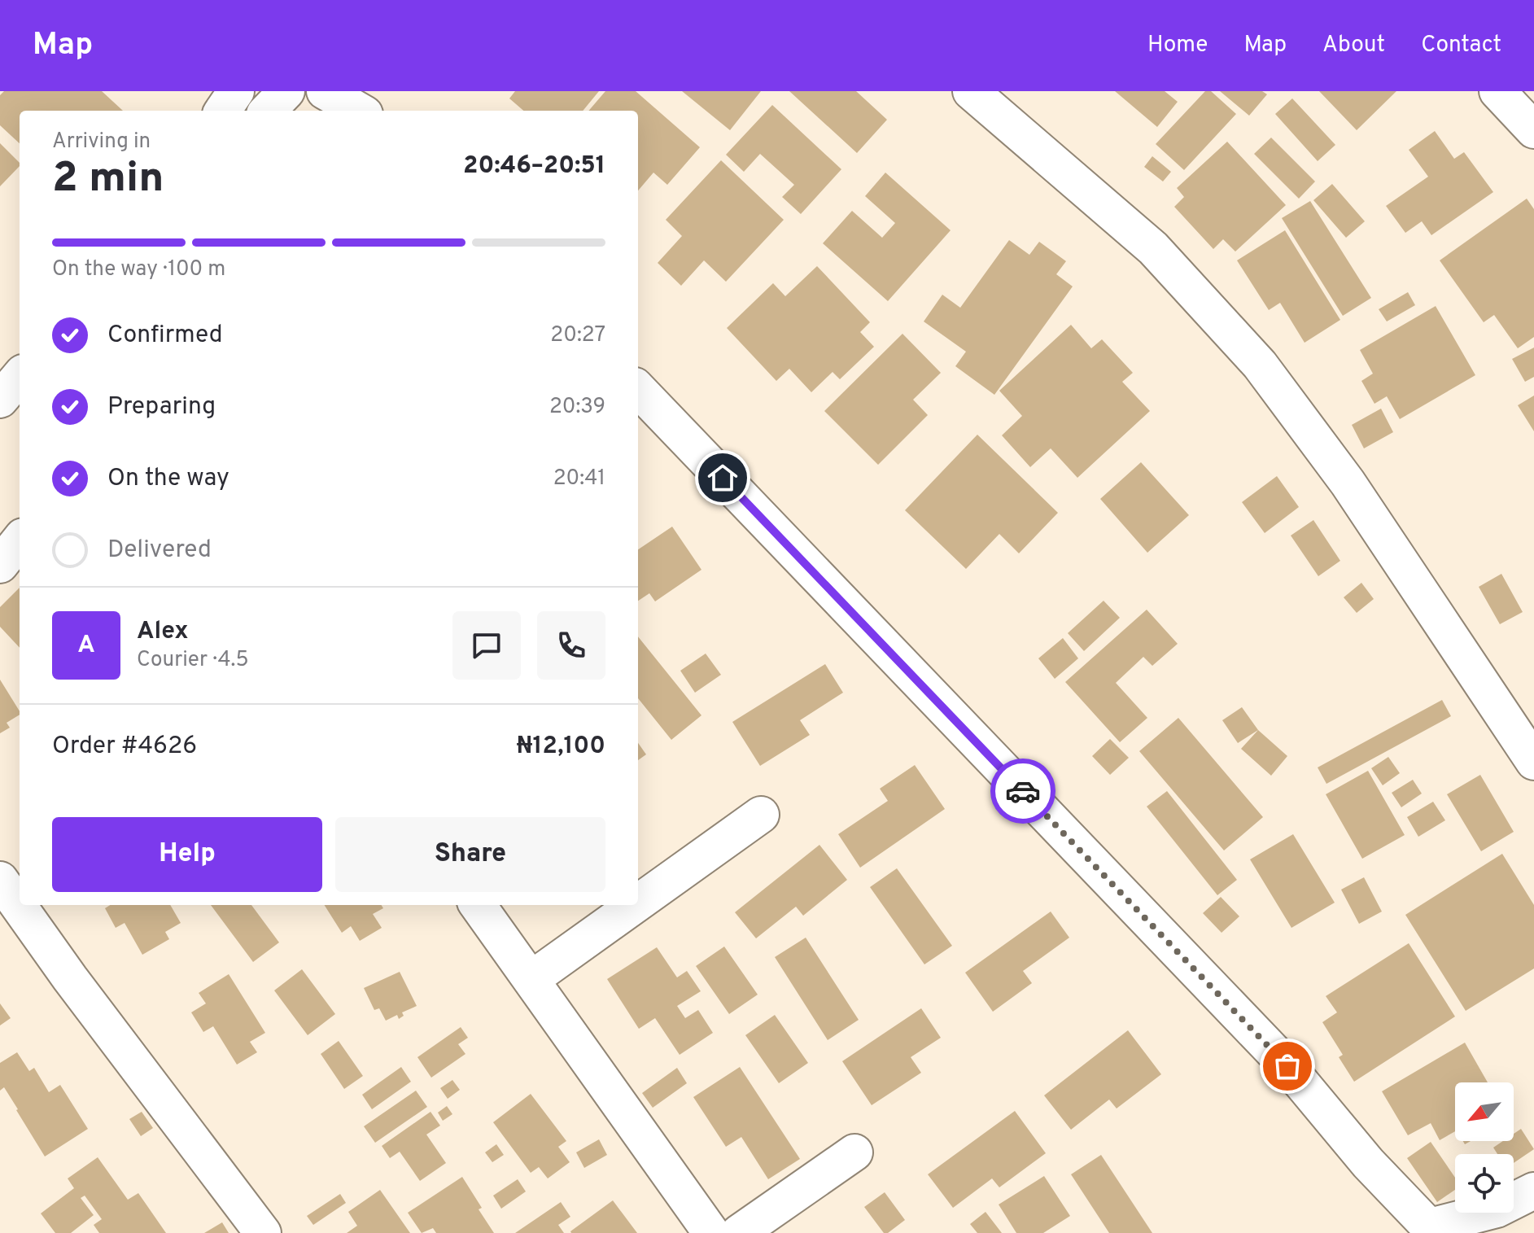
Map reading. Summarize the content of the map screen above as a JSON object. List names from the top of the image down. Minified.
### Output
{"north":"bottom left","page":{"header":"Map","nav":["Home","Map","About","Contact"],"heading":["2 min","Arriving in","20:46–20:51"],"panel":["Alex","Courier · 4.5","Order #4626","₦12,100"],"bar":"On the way · 100 m","list":[["Confirmed","20:27"],["Preparing","20:39"],["On the way","20:41"],"Delivered"],"round":"A","buttons":["Help","Share"]}}
